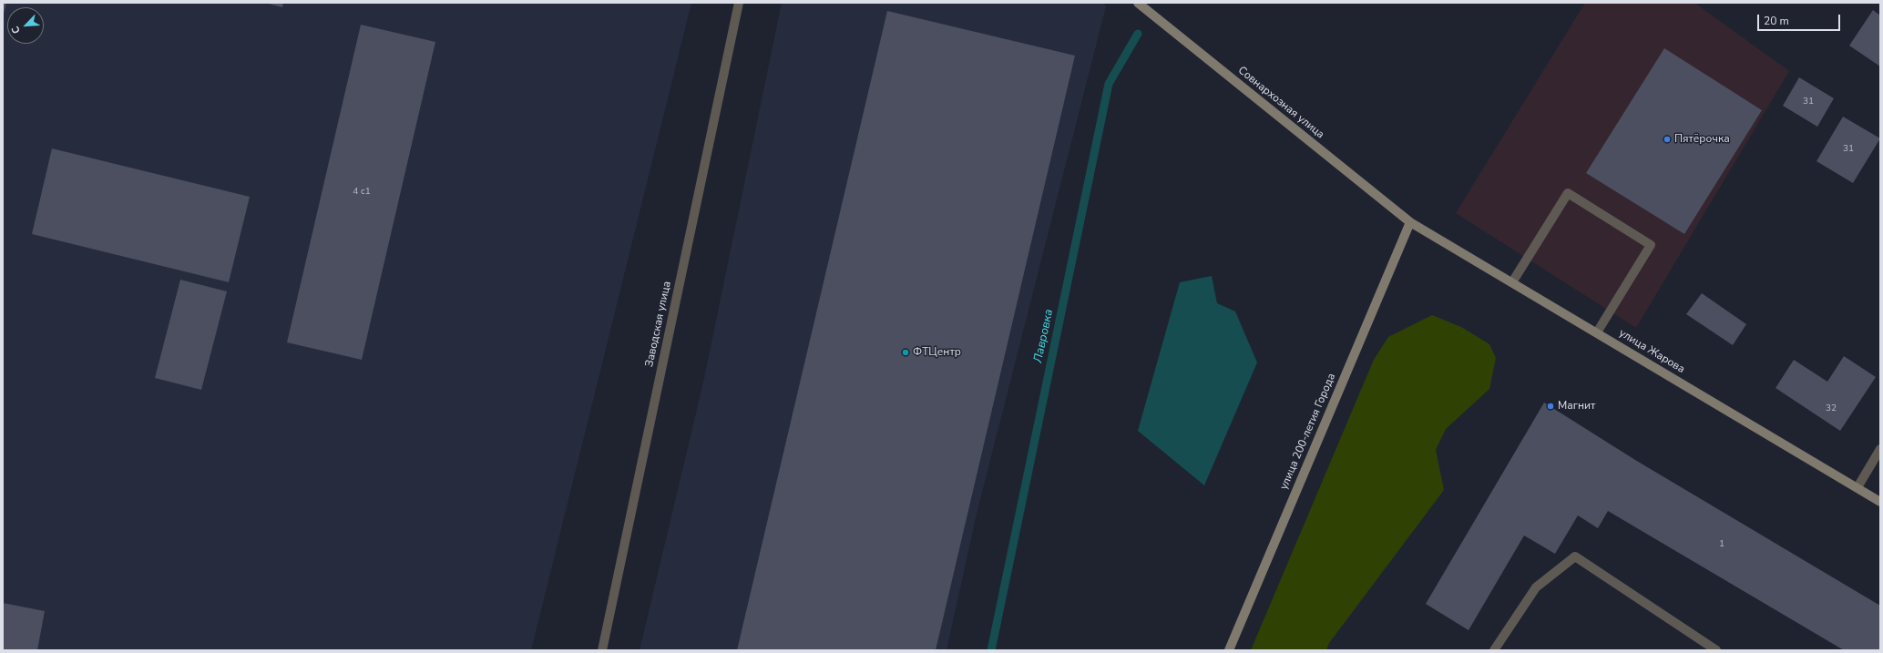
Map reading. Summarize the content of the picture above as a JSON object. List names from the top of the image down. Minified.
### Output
{"streets":{"street":["Совнархозная улица","Заводская улица","улица Жарова","улица 200-летия Города"]},"crossings":[["Совнархозная улица","улица Жарова"],["Совнархозная улица","улица 200-летия Города"],["улица Жарова","улица 200-летия Города"]],"water":["Лавровка"],"places":["Пятёрочка","ФТЦентр","Магнит"],"house_numbers":["31","31","4 с1","32","1"],"scale_bar":"20 m","north":"bottom left"}
